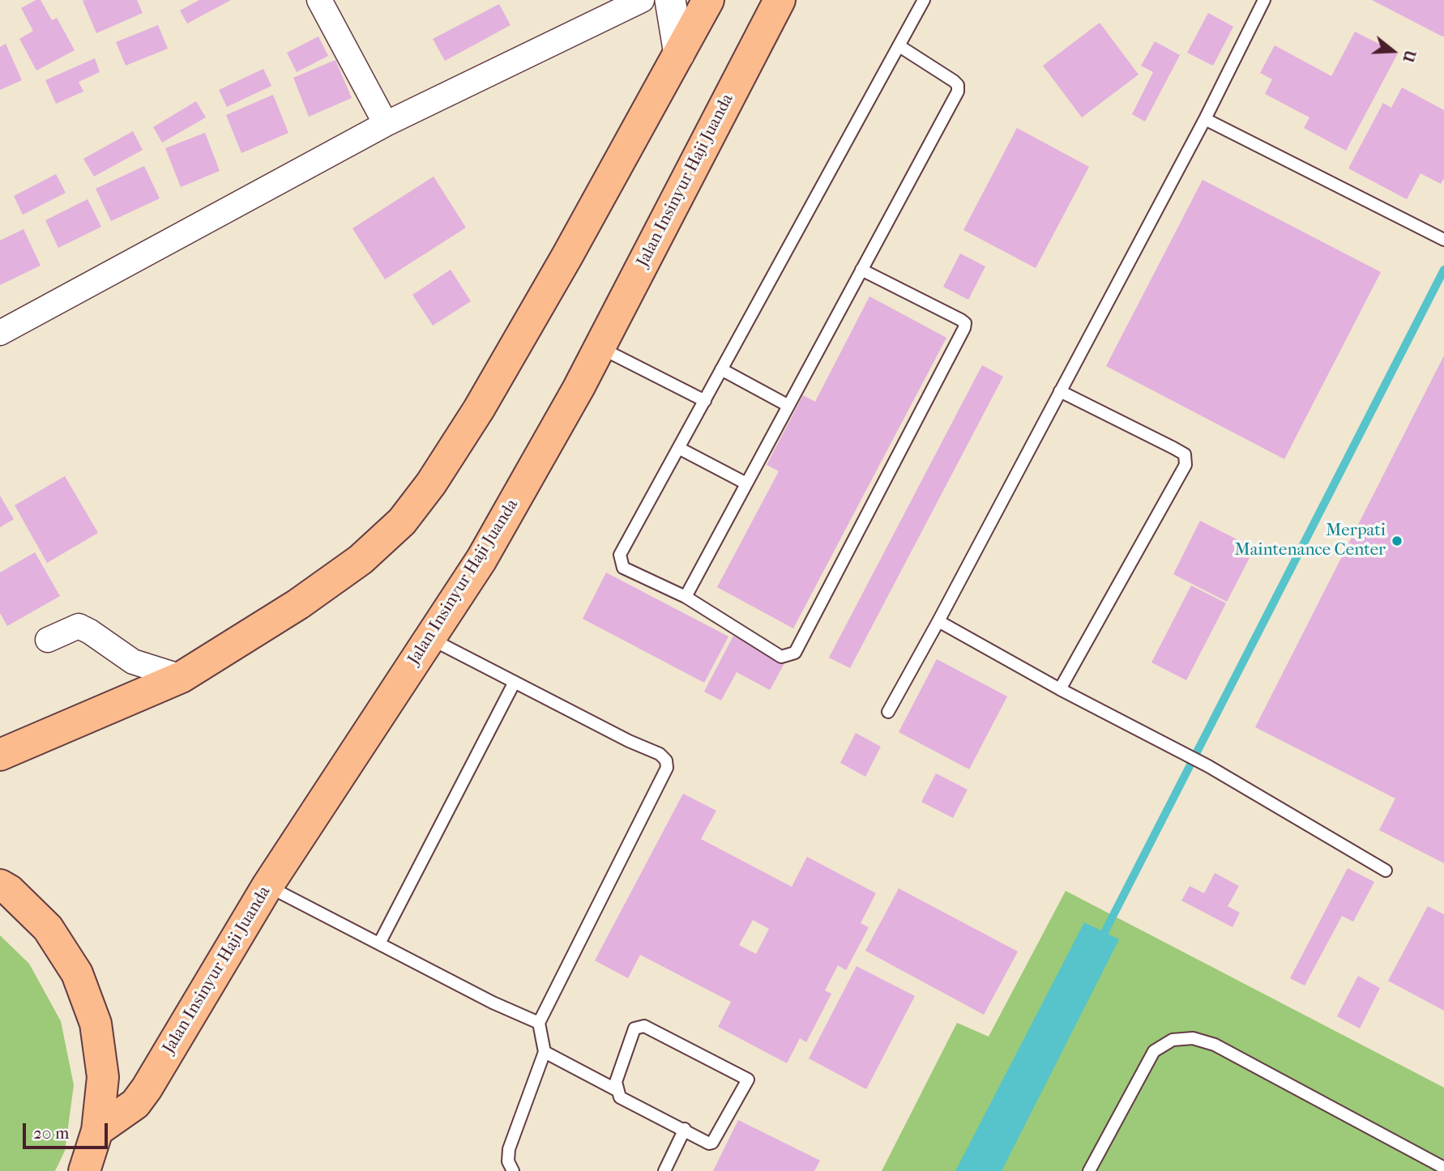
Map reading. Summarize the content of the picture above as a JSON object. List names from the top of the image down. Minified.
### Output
{"streets":{"highway":["Jalan Insinyur Haji Juanda"]},"places":["Merpati Maintenance Center"],"scale_bar":"20 m","north":"right"}
